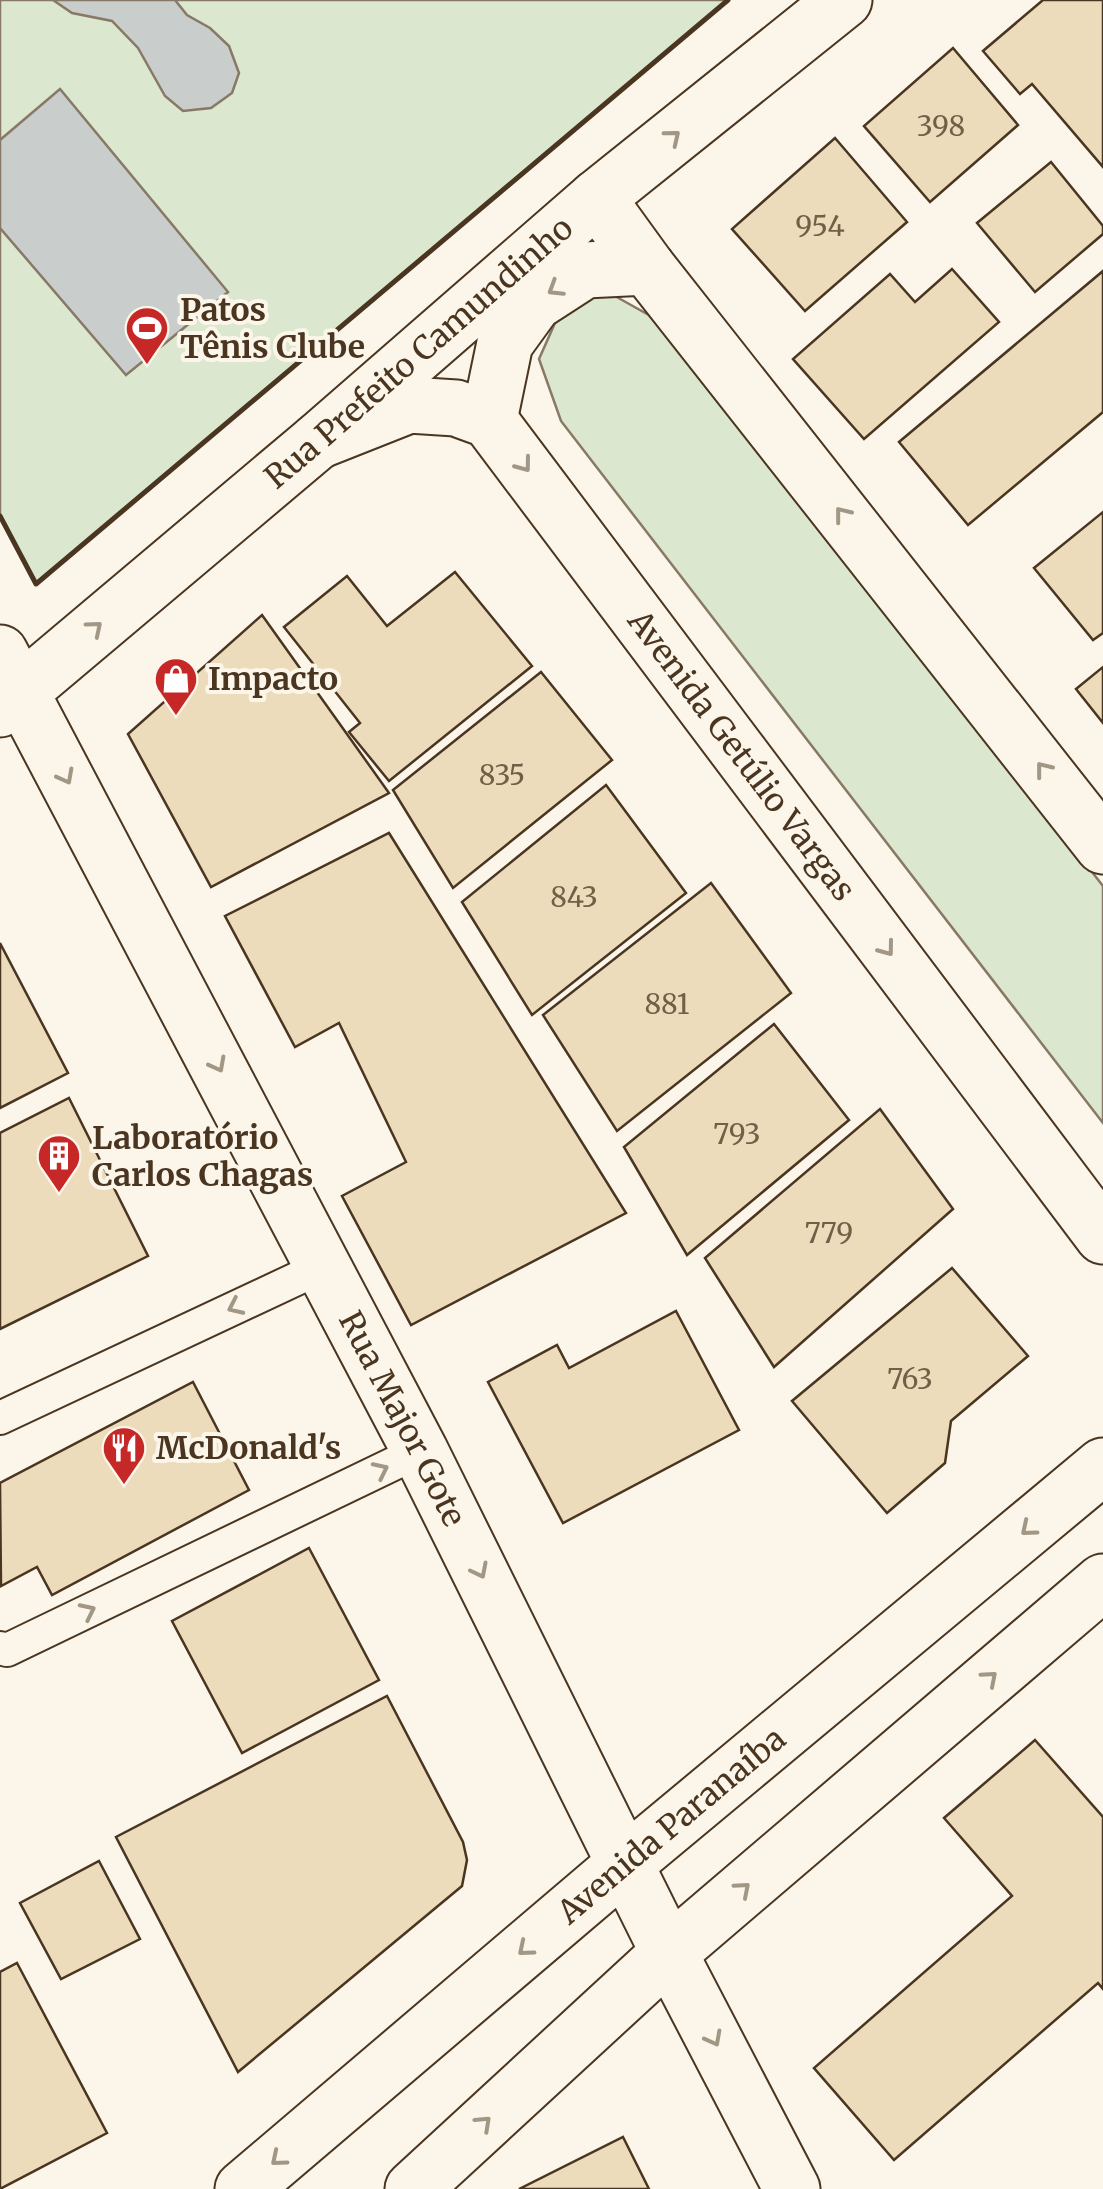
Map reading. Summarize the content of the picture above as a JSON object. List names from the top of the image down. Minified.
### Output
{"streets":{"main road":["Rua Prefeito Camundinho","Avenida Getúlio Vargas","Rua Major Gote","Avenida Paranaíba"]},"crossings":[["Rua Prefeito Camundinho","Rua Major Gote"],["Rua Major Gote","Avenida Paranaíba"]],"one_way":["Rua Prefeito Camundinho","Rua Major Gote"],"places":{"sports":["Patos Tênis Clube"],"shop":["Impacto"],"building":["Laboratório Carlos Chagas"],"restaurant":["McDonald's"]},"house_numbers":["398","954","835","843","881","793","779","763"]}
